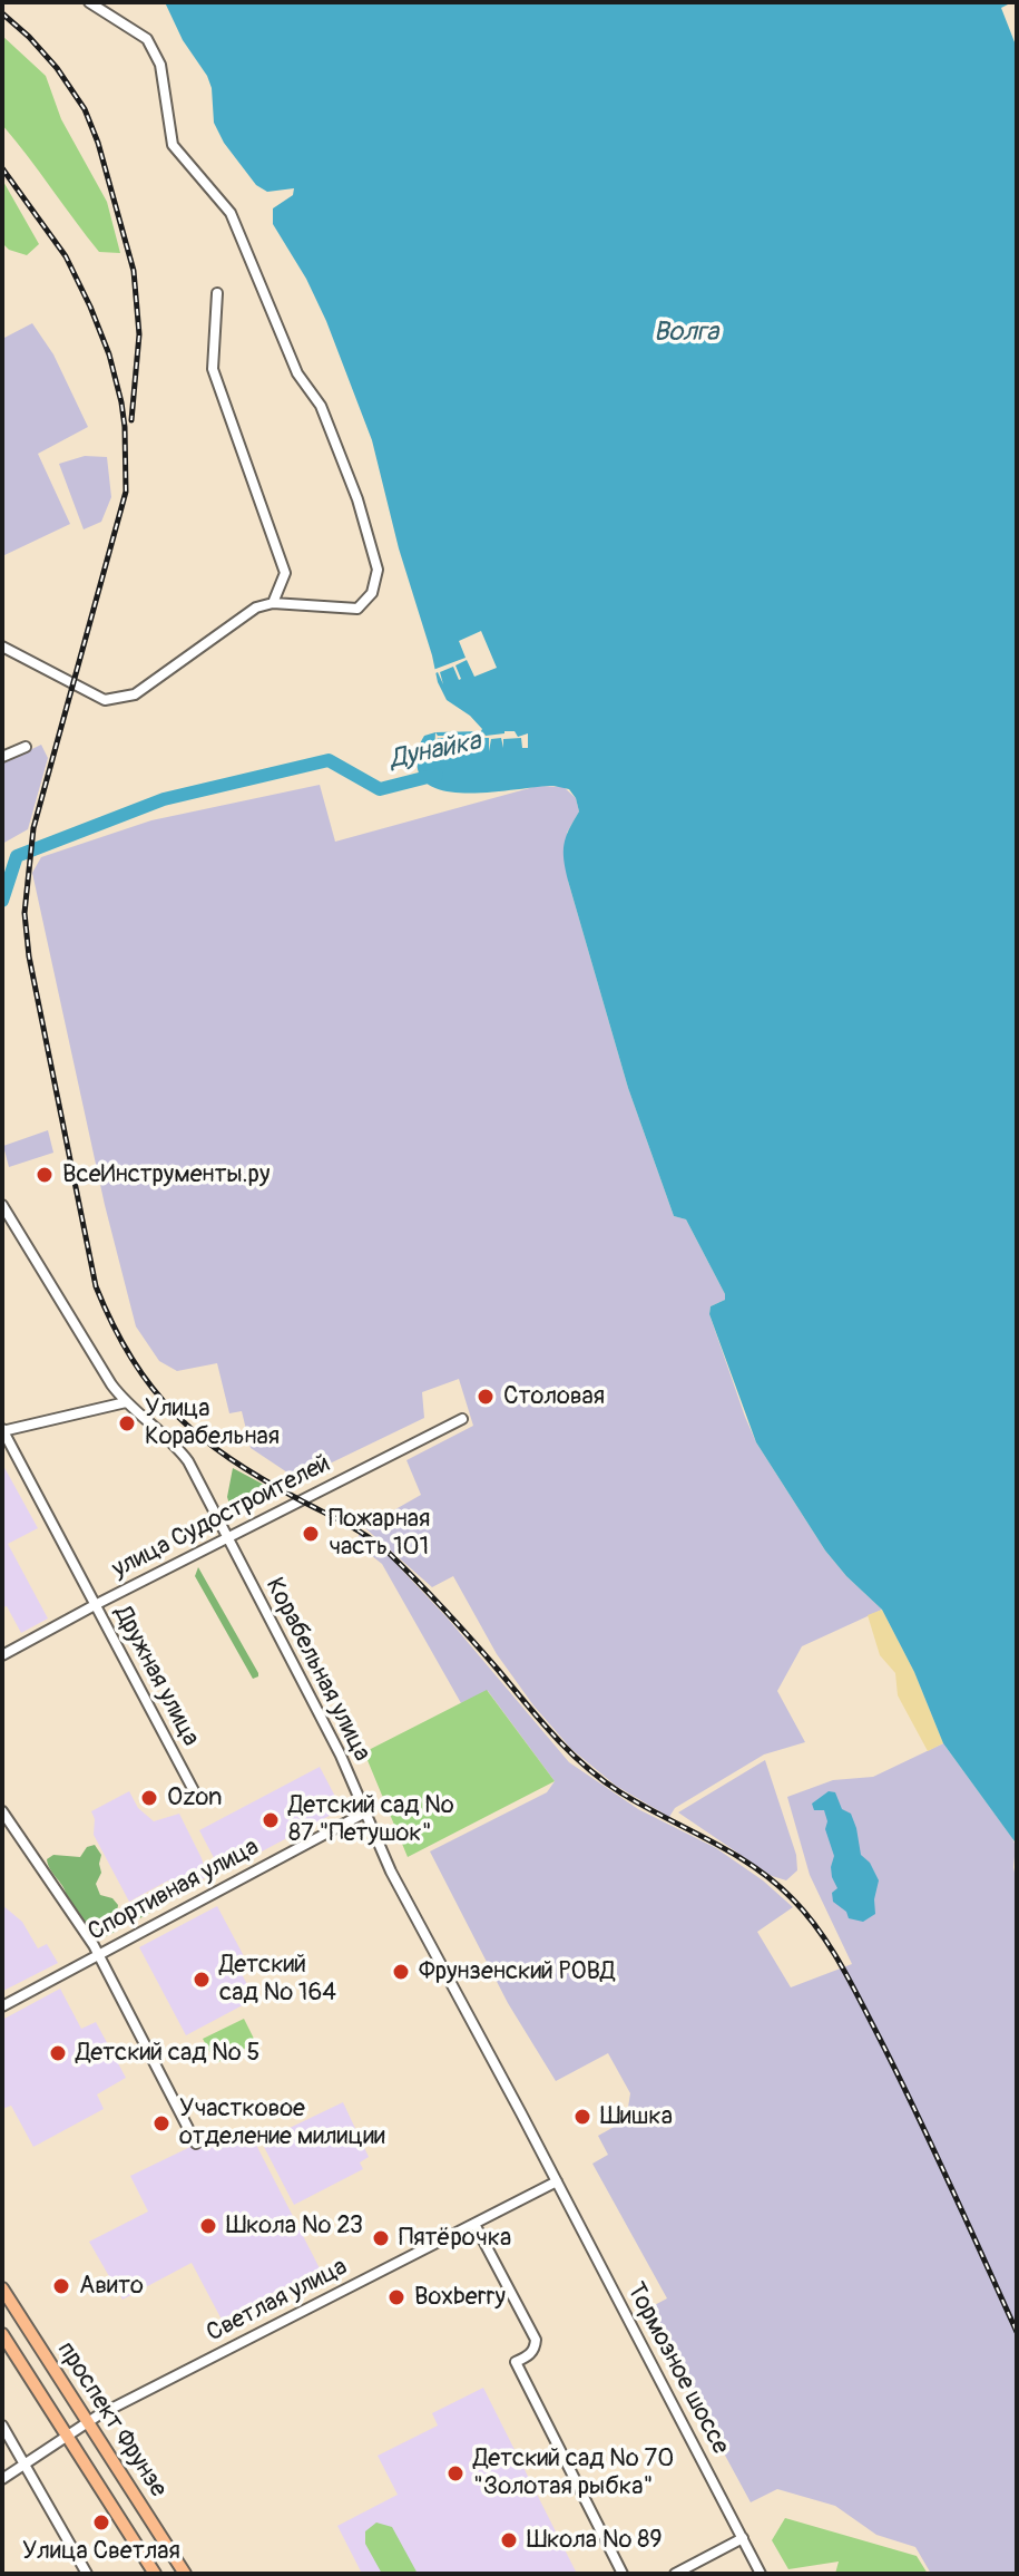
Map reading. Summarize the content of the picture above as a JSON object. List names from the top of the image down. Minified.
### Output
{"streets":{"main road":["проспект Фрунзе"],"street":["улица Судостроителей","Корабельная улица","Дружная улица","Спортивная улица","Светлая улица","Тормозное шоссе"]},"crossings":[["улица Судостроителей","Корабельная улица"],["улица Судостроителей","Дружная улица"],["Корабельная улица","Спортивная улица"],["Корабельная улица","Светлая улица"],["Корабельная улица","Тормозное шоссе"],["Светлая улица","Тормозное шоссе"],["Светлая улица","проспект Фрунзе"]],"water":["Волга","Дунайка"],"places":["ВсеИнструменты.ру","Столовая","Улица Корабельная","Пожарная часть 101","Ozon","Детский сад № 87 \"Петушок\"","Фрунзенский РОВД","Детский сад № 164","Детский сад № 5","Шишка","Участковое отделение милиции","Школа № 23","Пятёрочка","Авито","Boxberry","Детский сад № 70 \"Золотая рыбка\"","Улица Светлая","Школа № 89"]}
